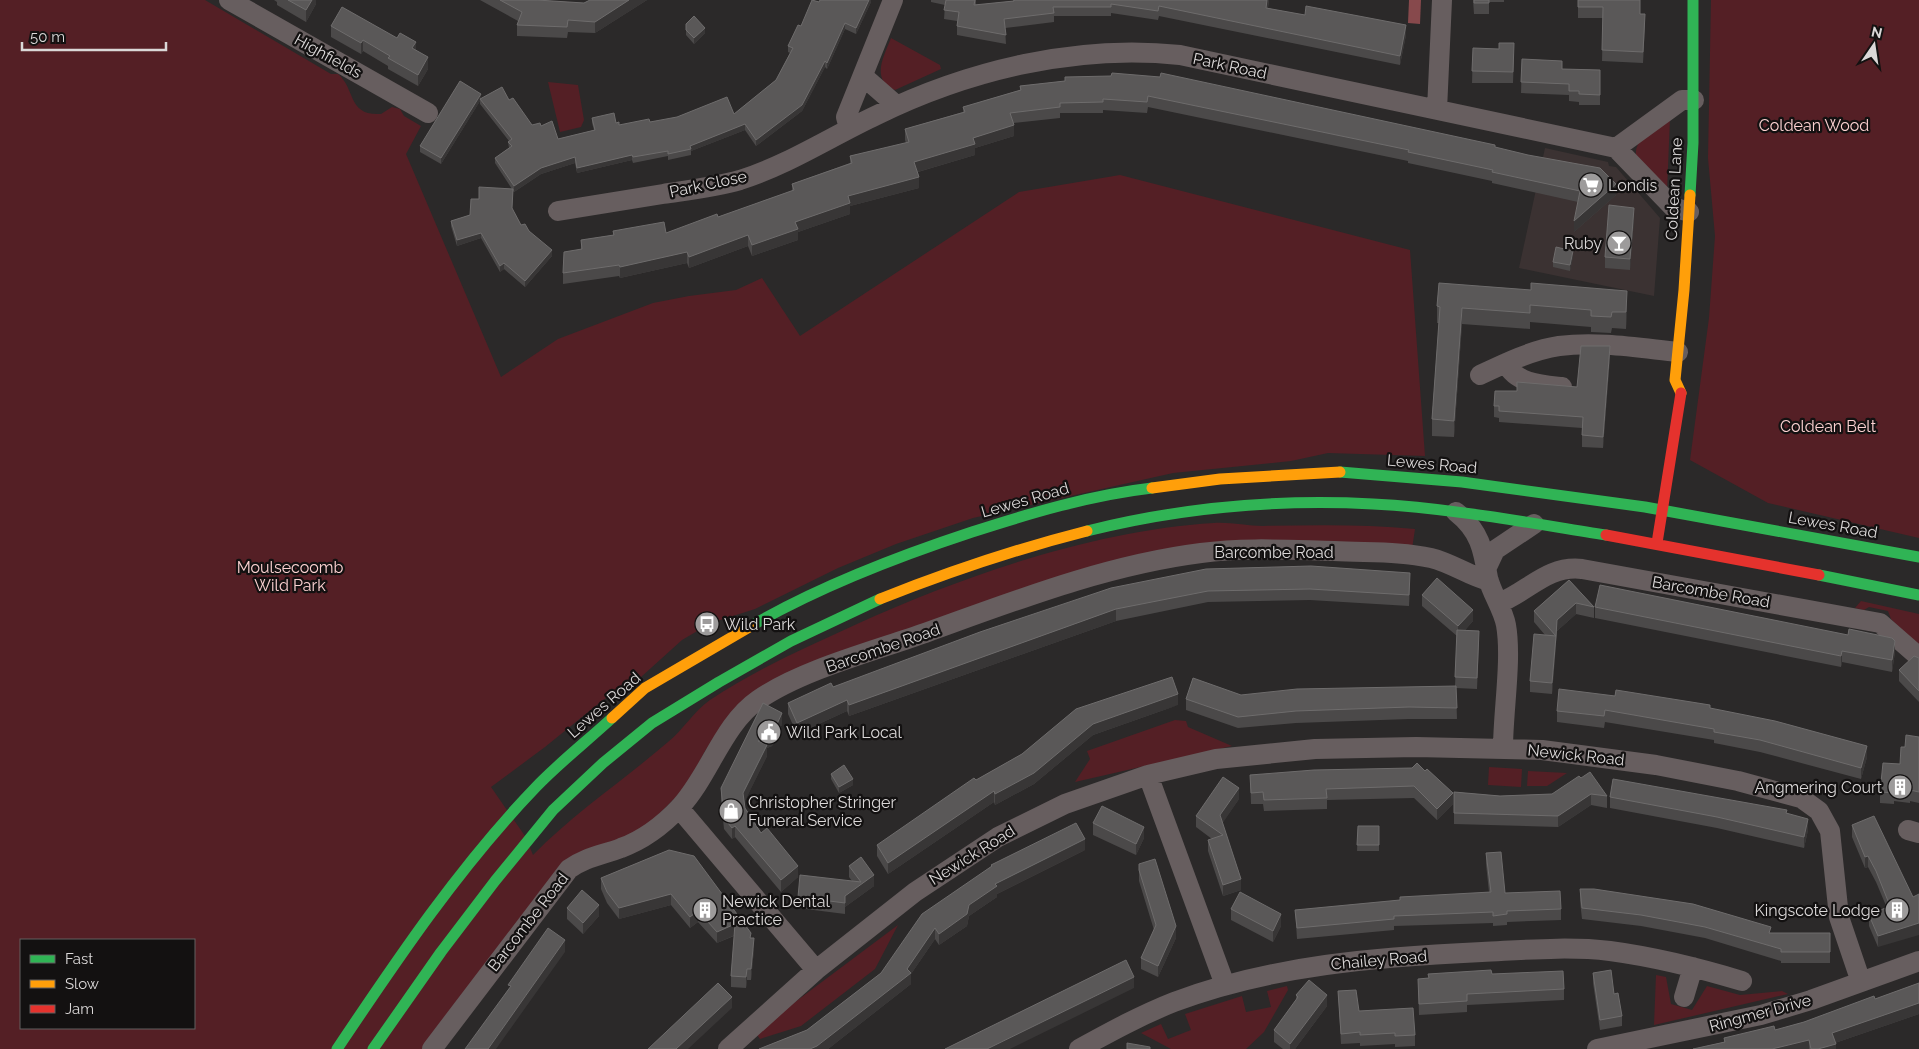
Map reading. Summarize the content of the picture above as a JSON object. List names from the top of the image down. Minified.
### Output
{"streets":{"main road":["Coldean Lane","Lewes Road"],"street":["Highfields","Park Road","Park Close","Barcombe Road","Newick Road","Chailey Road","Ringmer Drive"]},"crossings":[["Park Road","Park Close"],["Coldean Lane","Lewes Road"],["Newick Road","Ringmer Drive"]],"parks":["Coldean Wood","Coldean Belt","Moulsecoomb Wild Park"],"places":{"supermarket":["Londis"],"bar":["Ruby"],"bus stop":["Wild Park"],"public building":["Wild Park Local"],"building":["Angmering Court","Newick Dental Practice","Kingscote Lodge"],"shop":["Christopher Stringer Funeral Service"]},"legend":["Fast","Slow","Jam"],"scale_bar":"50 m","north":"top"}
